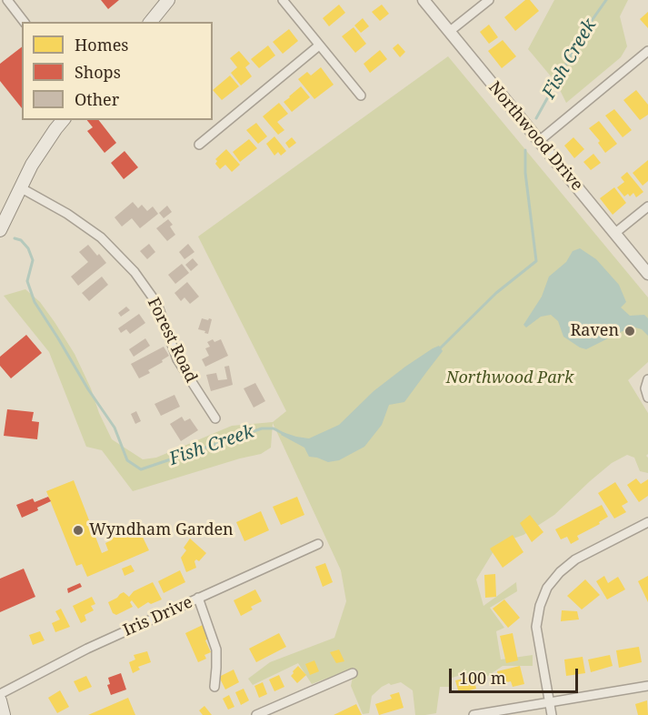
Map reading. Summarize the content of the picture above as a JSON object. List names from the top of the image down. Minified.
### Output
{"streets":{"street":["Northwood Drive","Forest Road","Iris Drive"]},"water":["Fish Creek"],"parks":["Northwood Park"],"places":["Raven","Wyndham Garden"],"legend":["Homes","Shops","Other"],"scale_bar":"100 m"}
